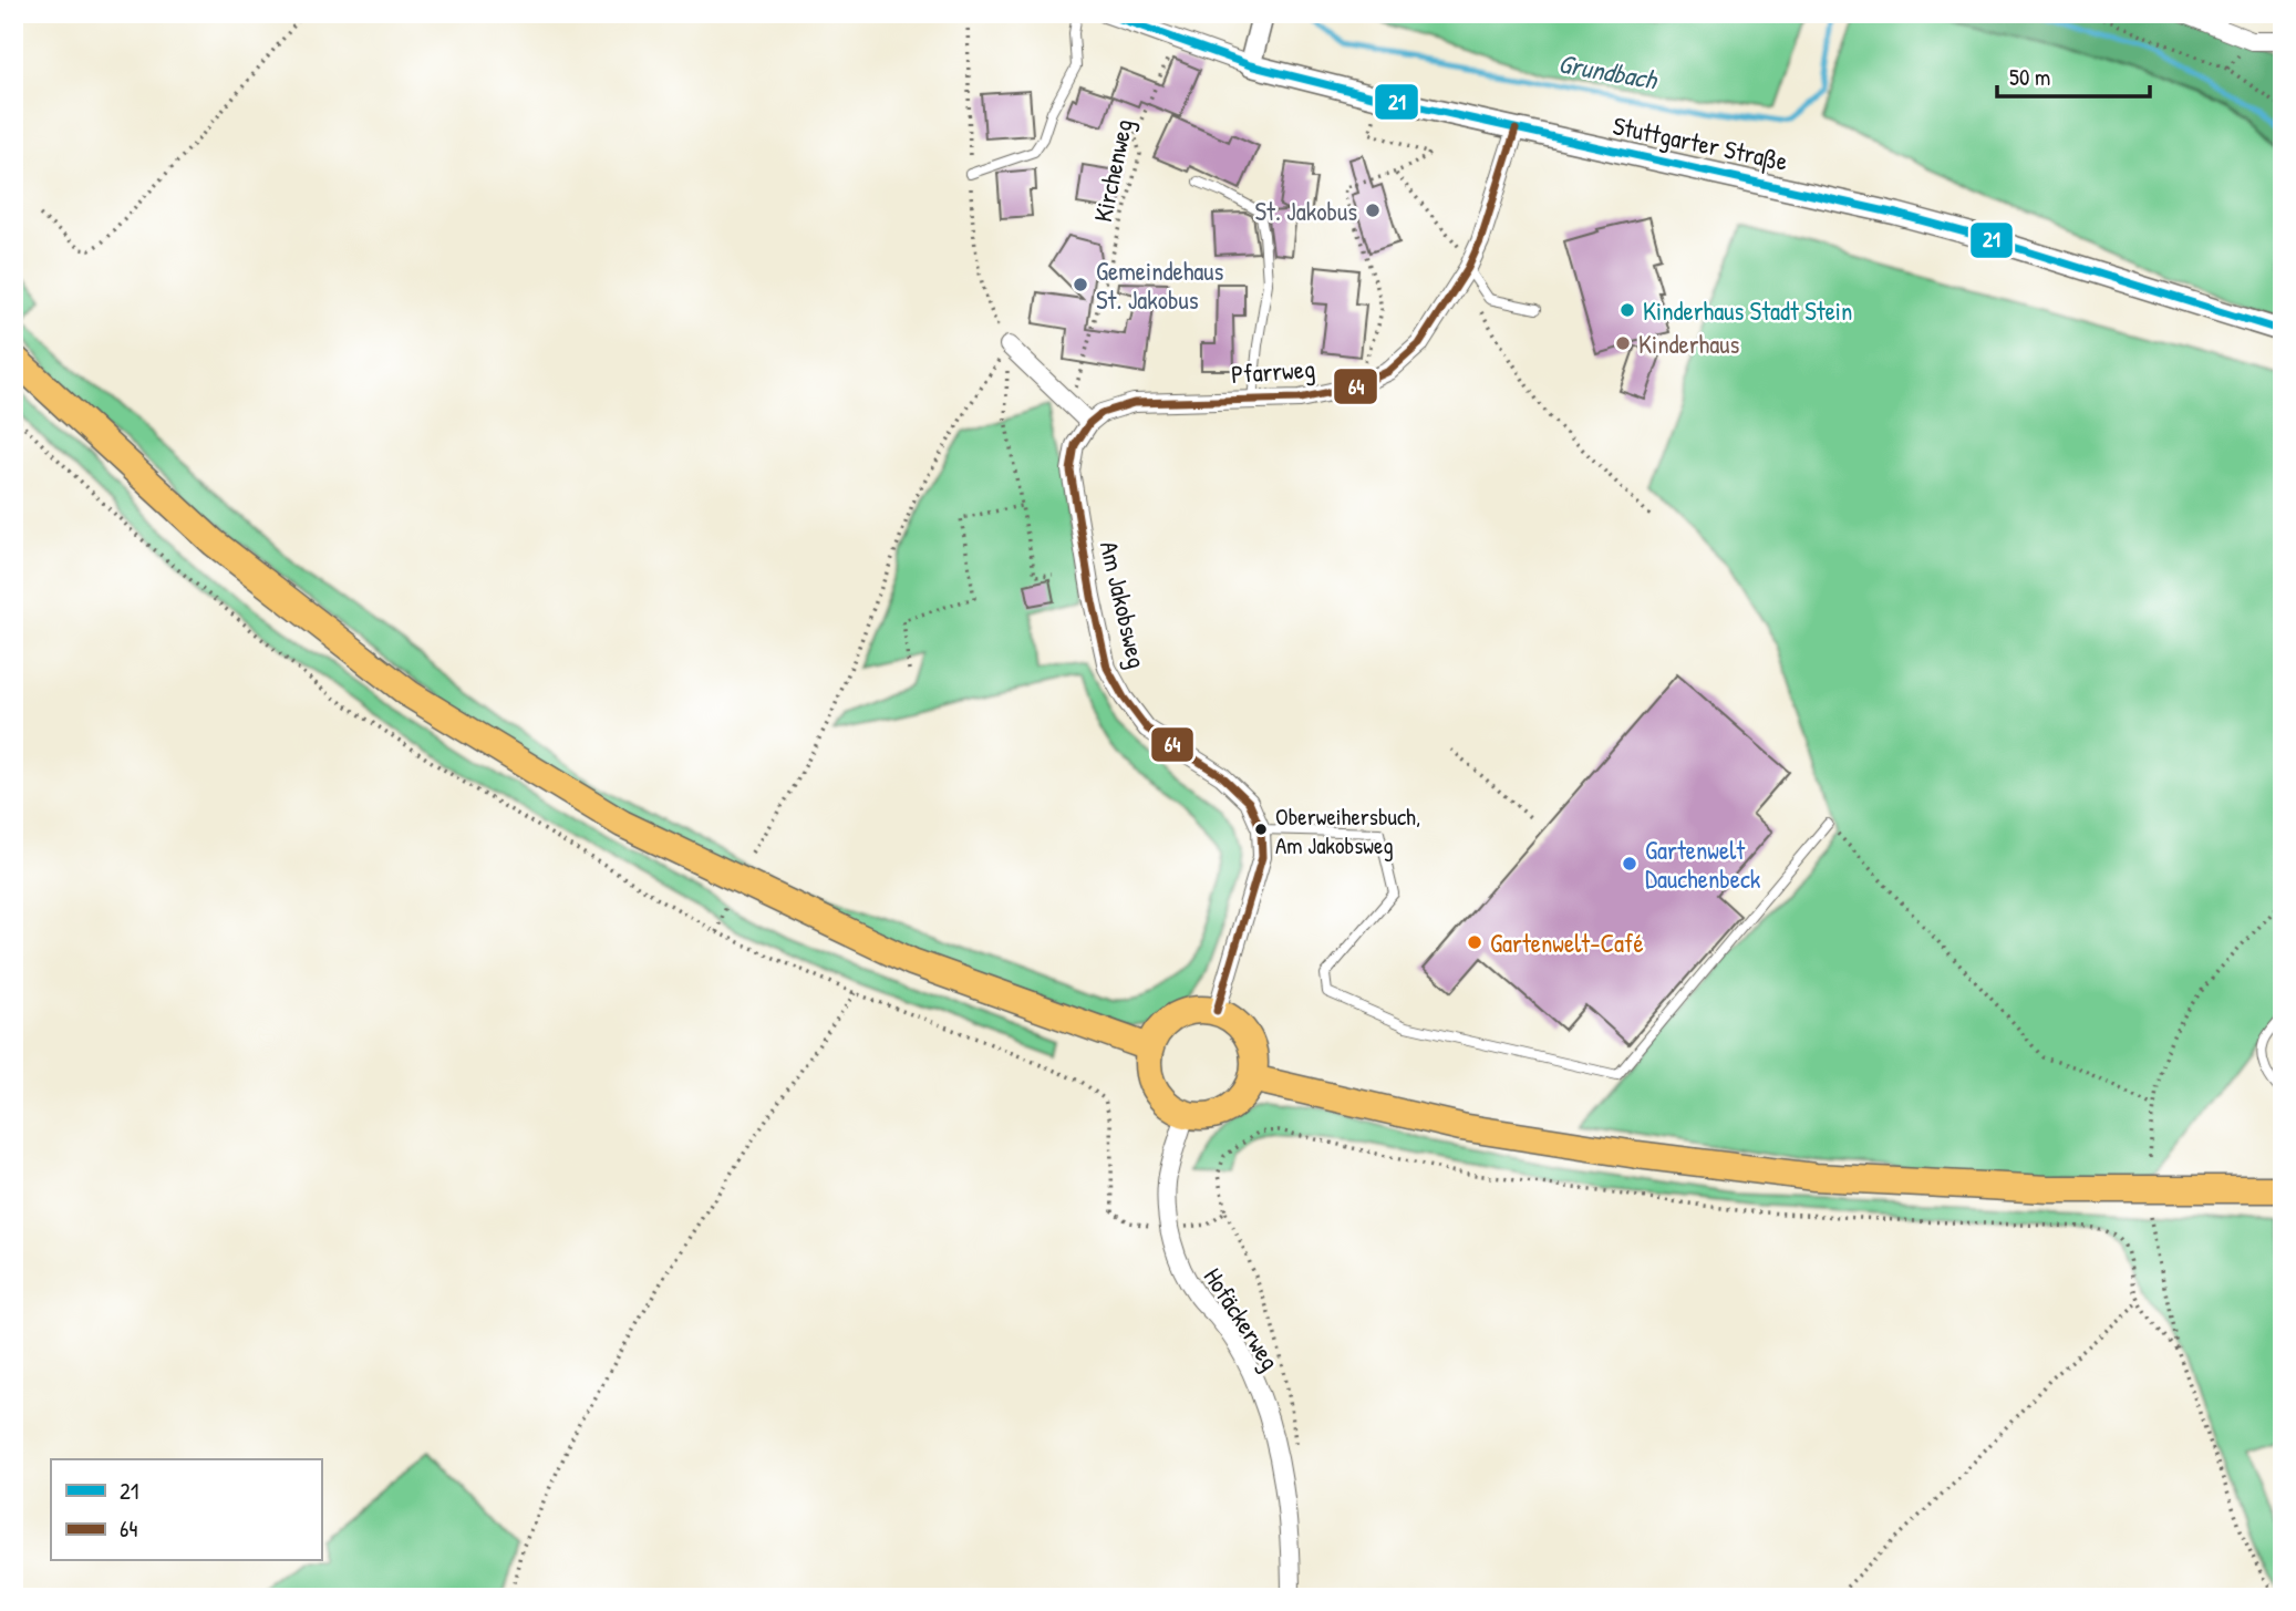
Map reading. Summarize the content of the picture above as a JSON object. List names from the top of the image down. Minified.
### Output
{"streets":{"street":["Stuttgarter Straße","Pfarrweg","Am Jakobsweg","Hofäckerweg"],"path":["Kirchenweg"]},"crossings":[["Stuttgarter Straße","Kirchenweg"],["Stuttgarter Straße","Pfarrweg"],["Pfarrweg","Am Jakobsweg"]],"water":["Grundbach"],"places":["St. Jakobus","Gemeindehaus St. Jakobus","Kinderhaus Stadt Stein","Kinderhaus","Oberweihersbuch, Am Jakobsweg","Gartenwelt Dauchenbeck","Gartenwelt-Café"],"lines":["transit line 21","transit line 64"],"legend":["21","64"],"scale_bar":"50 m"}
